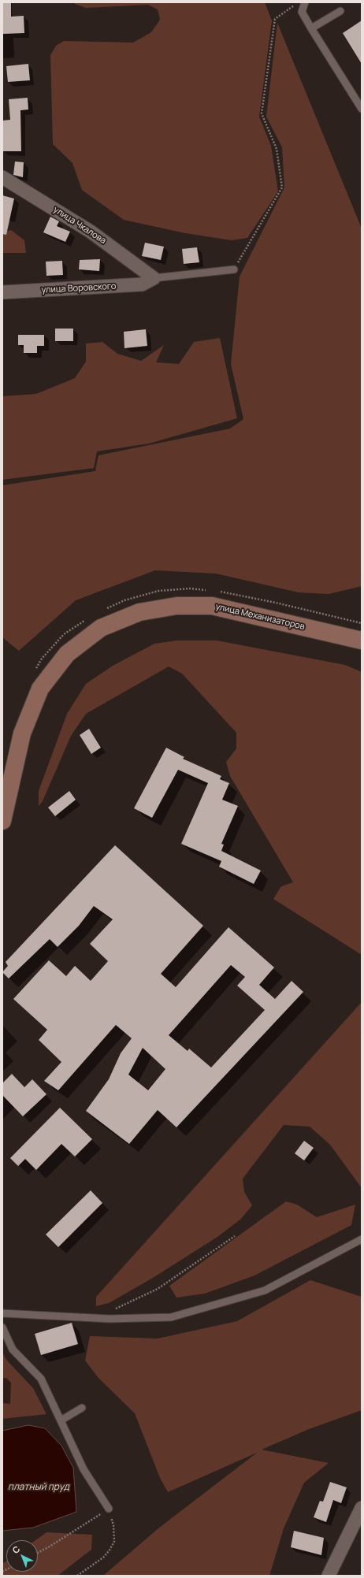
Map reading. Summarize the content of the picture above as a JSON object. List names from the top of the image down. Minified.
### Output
{"streets":{"main road":["улица Механизаторов"],"street":["улица Чкалова","улица Воровского"]},"crossings":[["улица Чкалова","улица Воровского"]],"water":["платный пруд"],"north":"top left"}
